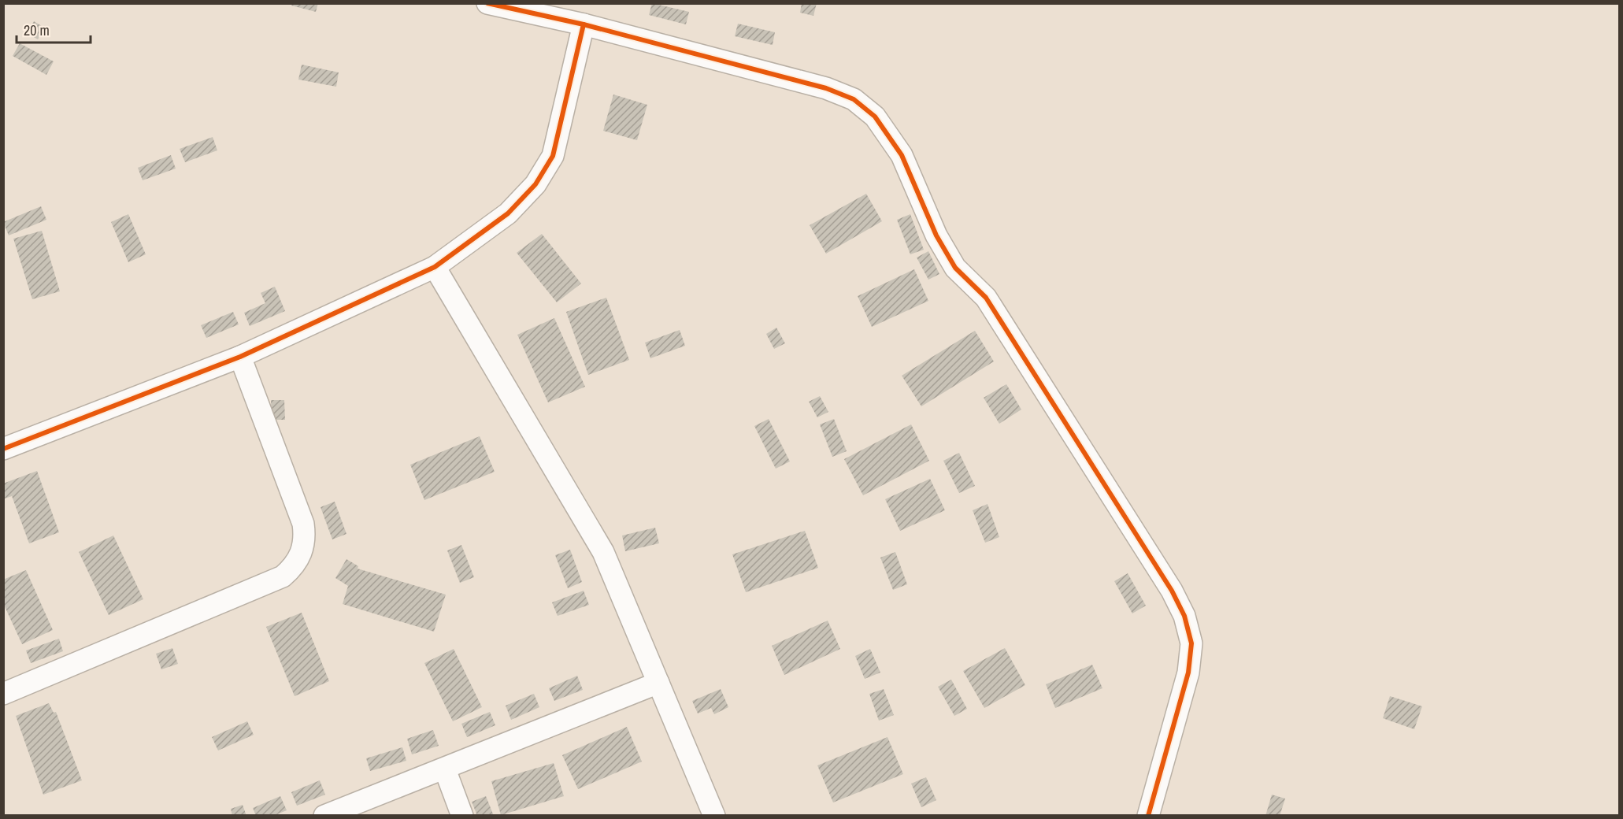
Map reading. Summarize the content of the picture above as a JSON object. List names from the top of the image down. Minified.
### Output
{"scale_bar":"20 m"}
